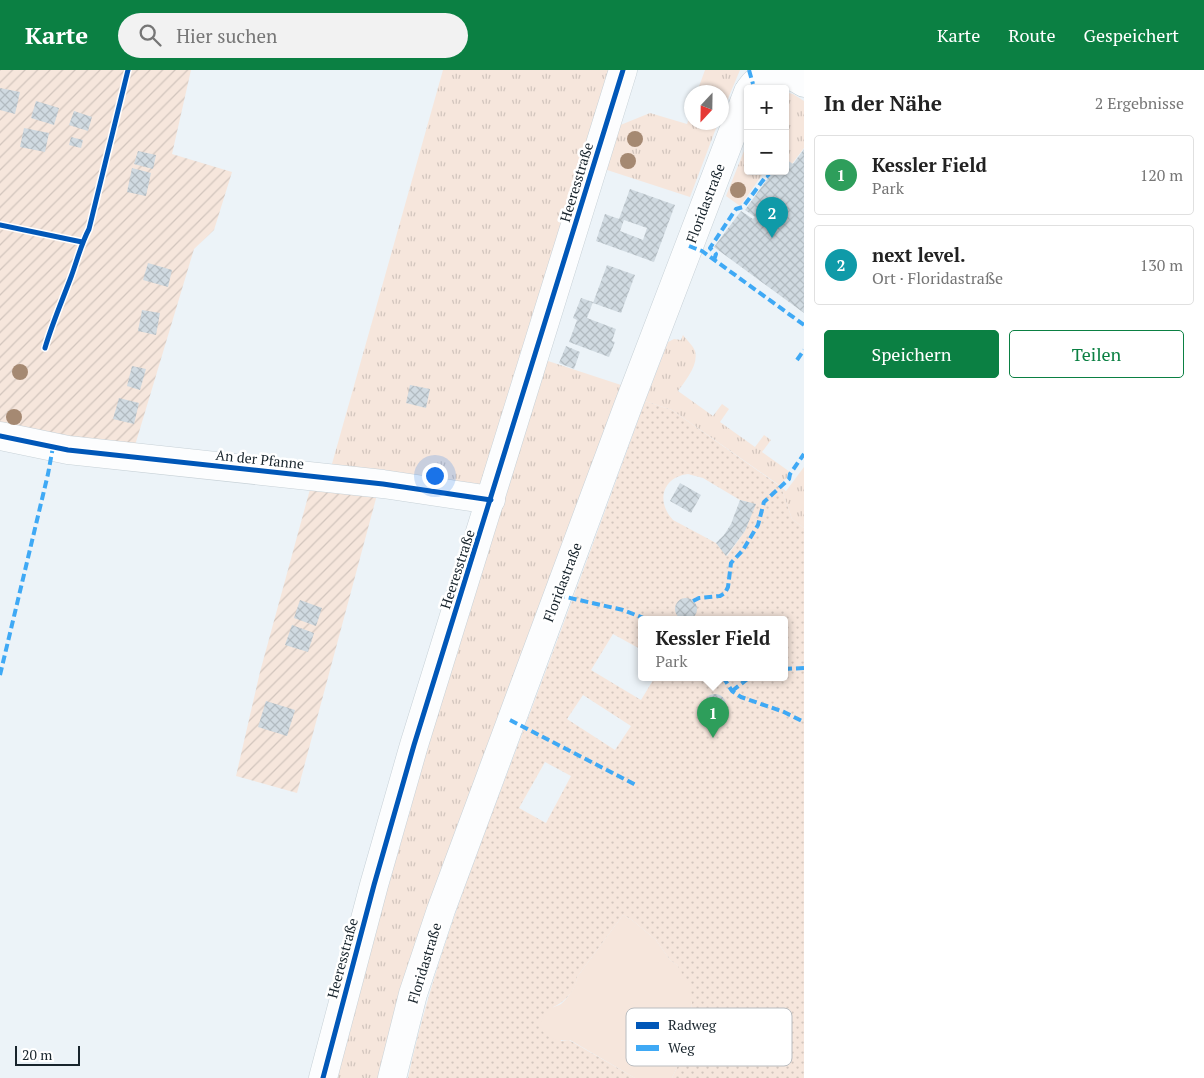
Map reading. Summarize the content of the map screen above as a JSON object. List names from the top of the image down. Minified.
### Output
{"streets":{"street":["Heeresstraße","Floridastraße","An der Pfanne"]},"crossings":[["Heeresstraße","An der Pfanne"]],"legend":["Radweg","Weg"],"scale_bar":"20 m","north":"bottom","page":{"header":"Karte","search":"Hier suchen","nav":["Karte","Route","Gespeichert"],"heading":["In der Nähe","2 Ergebnisse"],"map_buttons":["+","−"],"list":[{"mark":"1","name":"Kessler Field","note":"Park","value":"120 m"},{"mark":"2","name":"next level.","note":"Ort · Floridastraße","value":"130 m"}],"pins":["2","1"],"buttons":["Speichern","Teilen"],"popup":["Kessler Field","Park"],"scale":"20 m"}}
